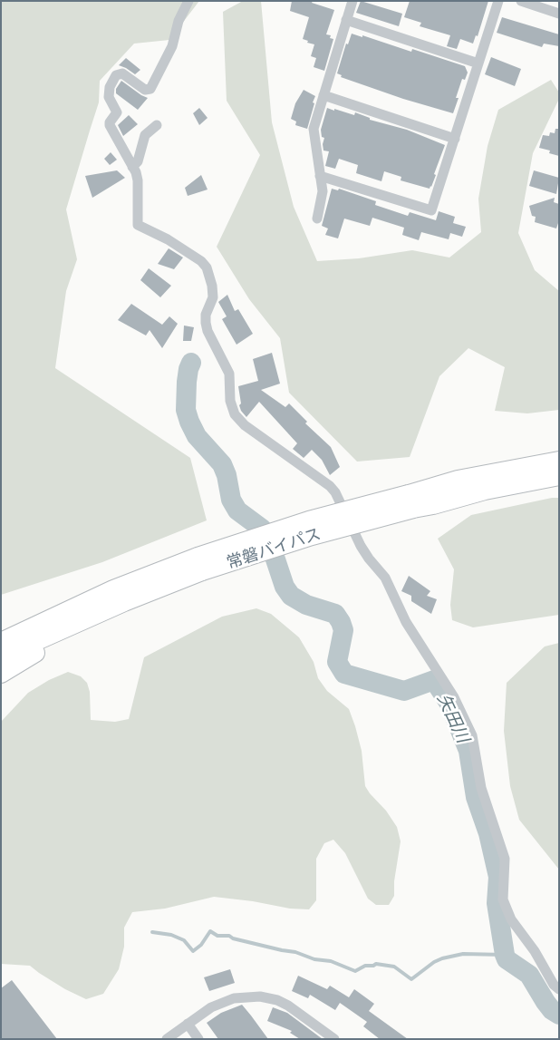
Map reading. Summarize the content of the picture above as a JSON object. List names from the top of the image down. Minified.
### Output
{"streets":{"highway":["常磐バイパス"]},"water":["矢田川"]}
